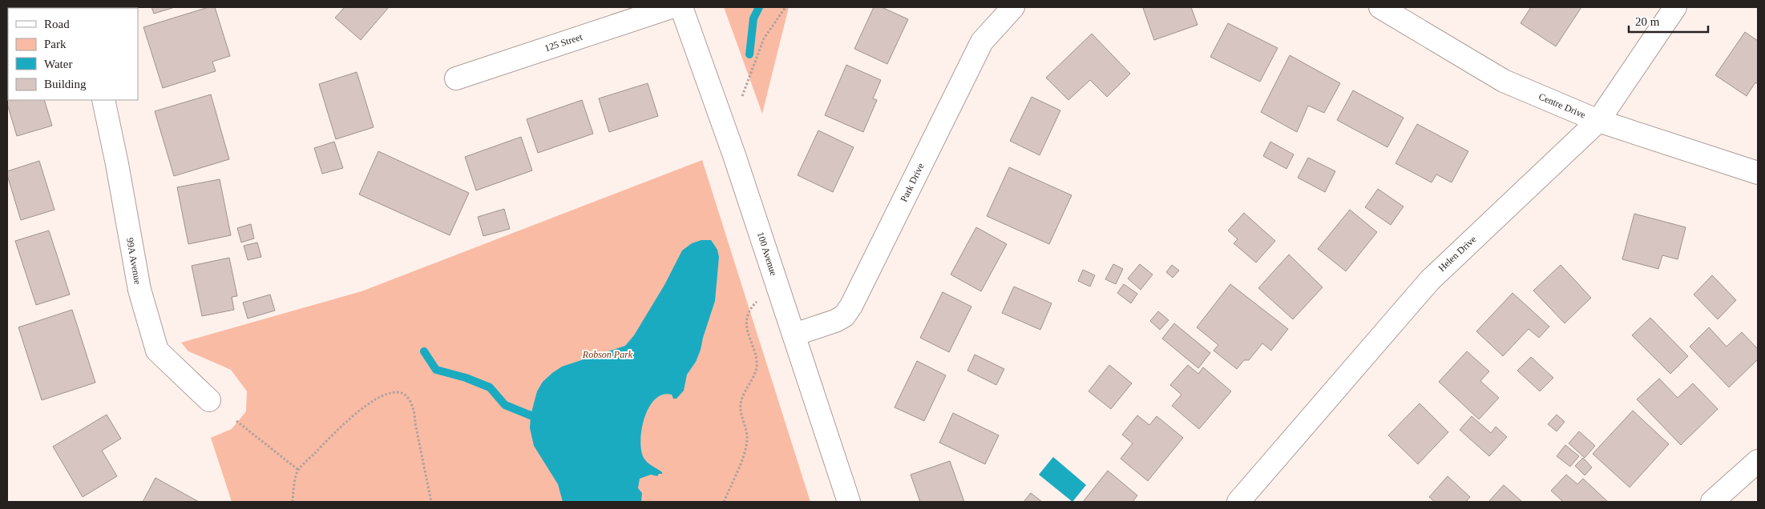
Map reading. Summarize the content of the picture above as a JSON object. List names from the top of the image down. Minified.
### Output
{"streets":{"street":["125 Street","Centre Drive","Park Drive","100 Avenue","Helen Drive","99A Avenue"]},"crossings":[["Centre Drive","Helen Drive"],["Park Drive","100 Avenue"]],"parks":["Robson Park"],"legend":["Road","Park","Water","Building"],"scale_bar":"20 m"}
